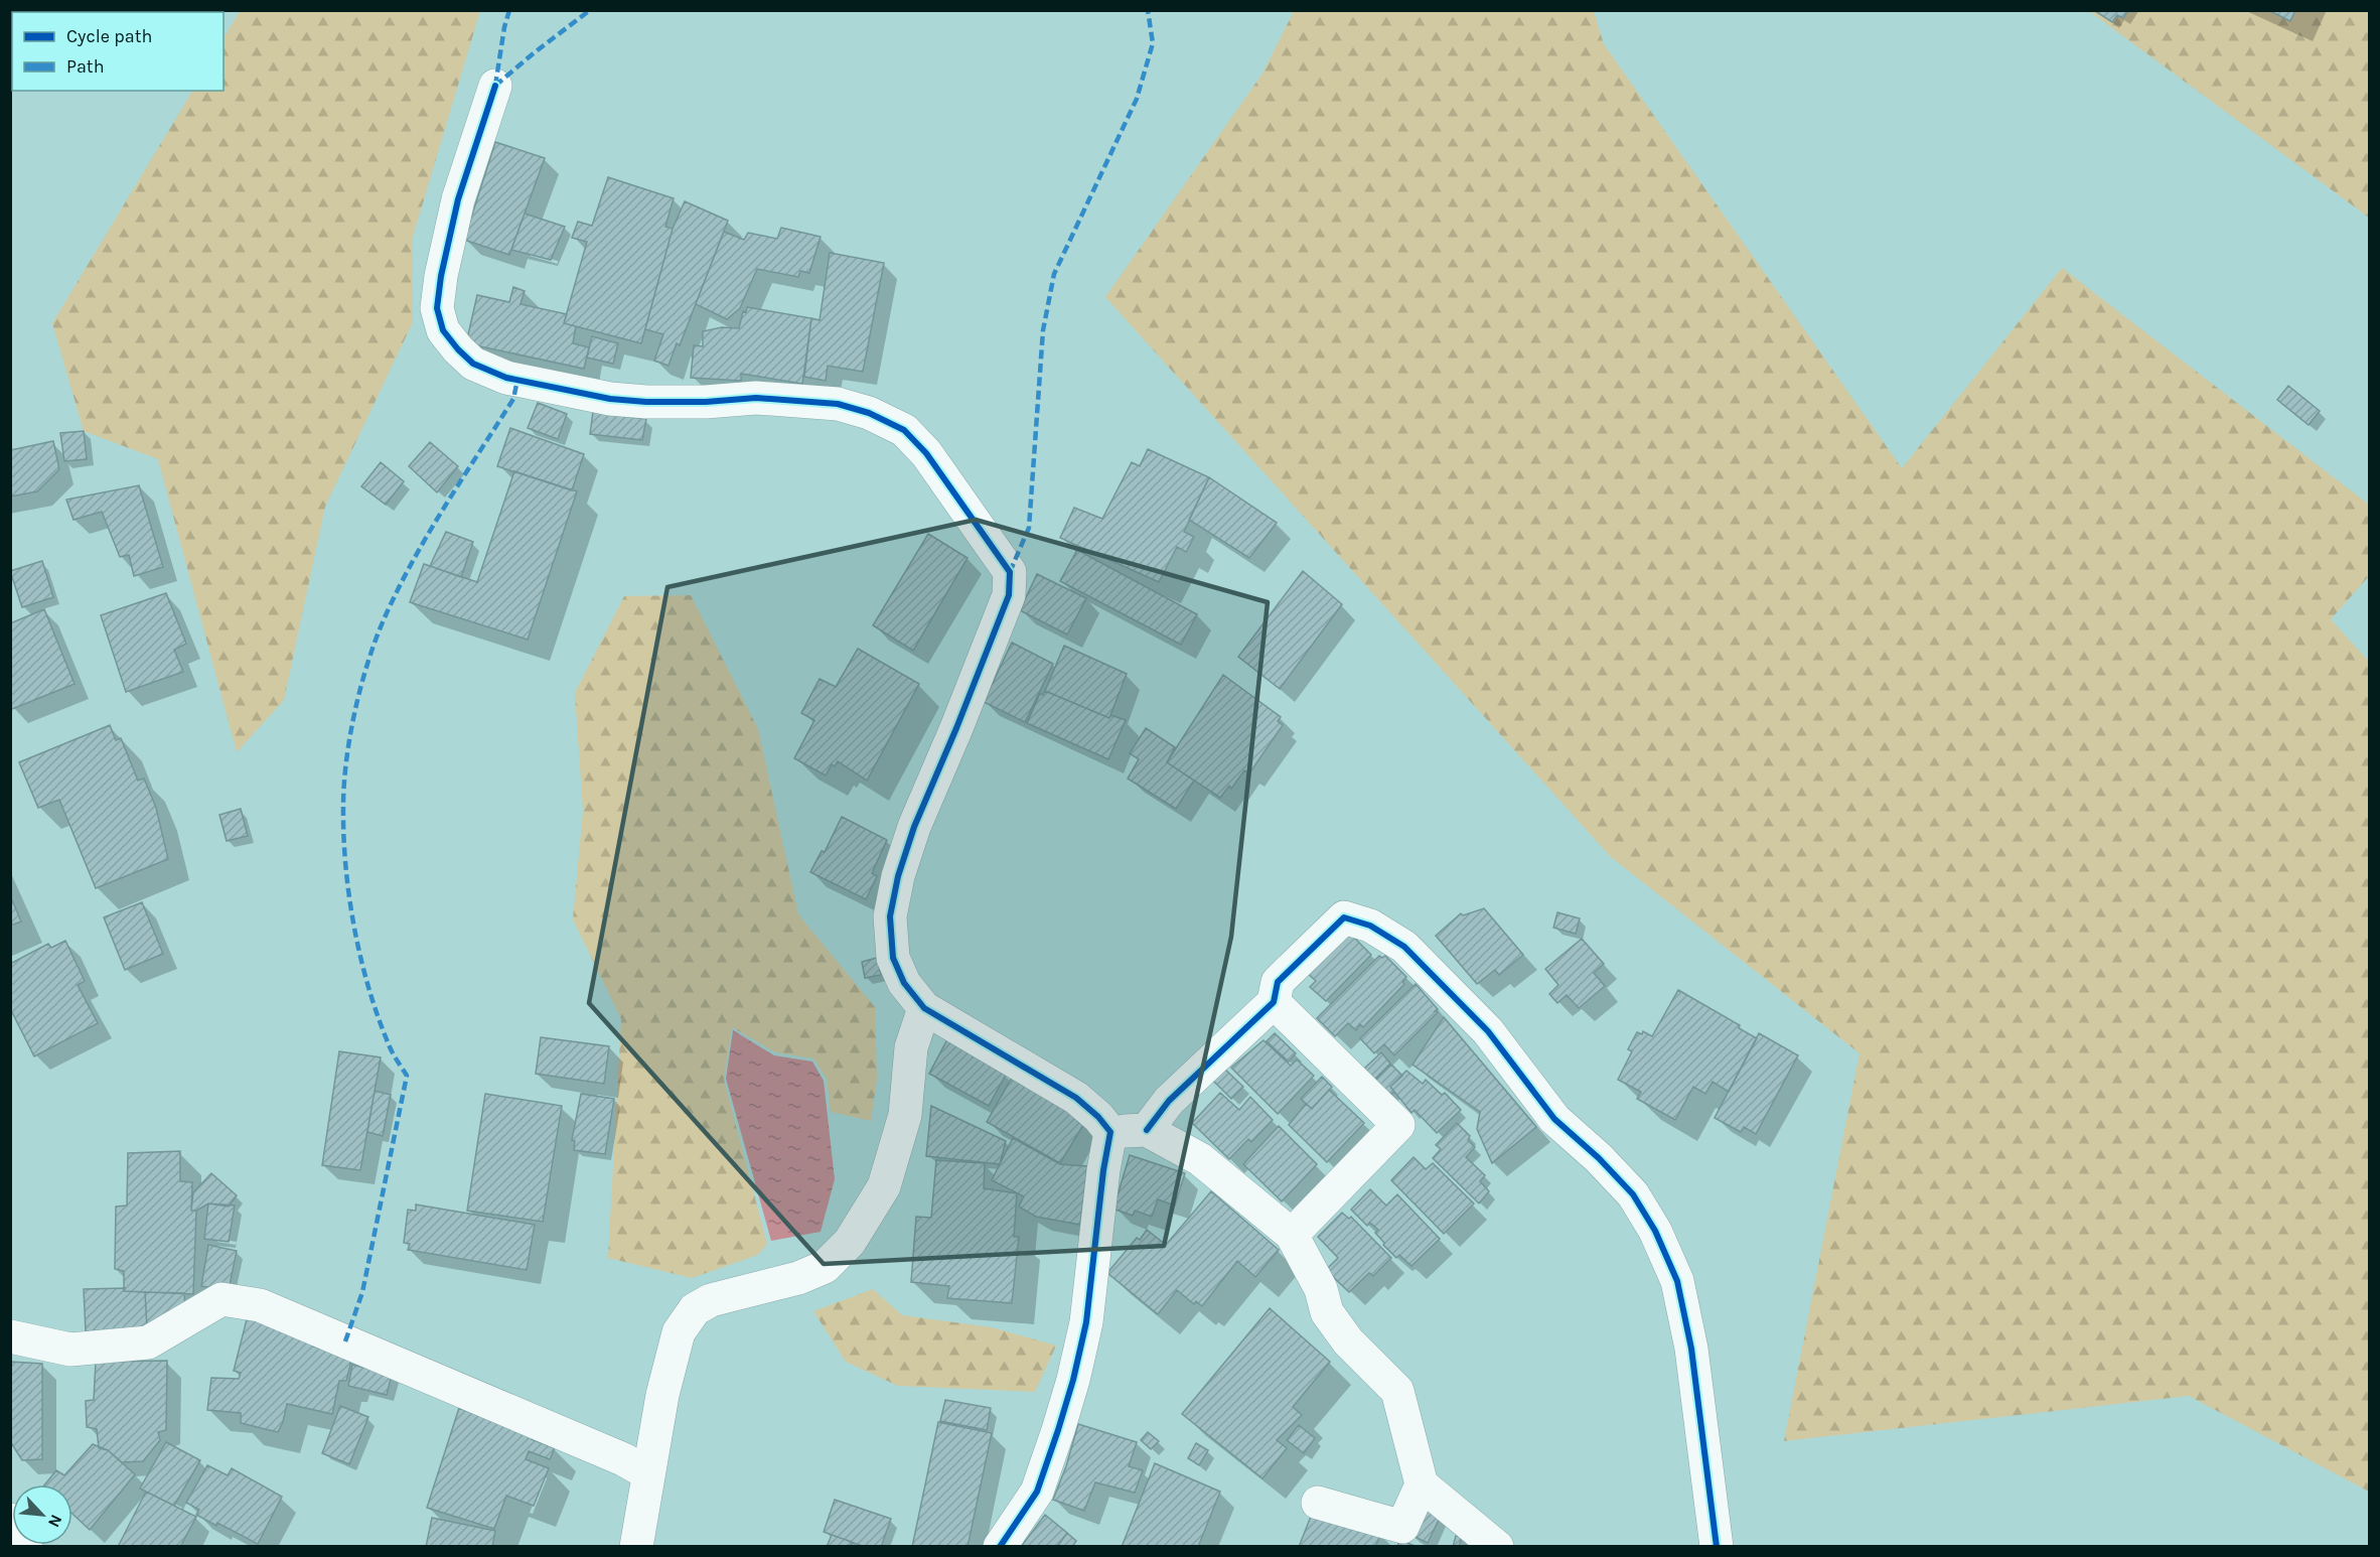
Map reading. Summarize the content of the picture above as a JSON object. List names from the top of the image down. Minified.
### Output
{"legend":["Cycle path","Path"],"north":"bottom right"}
